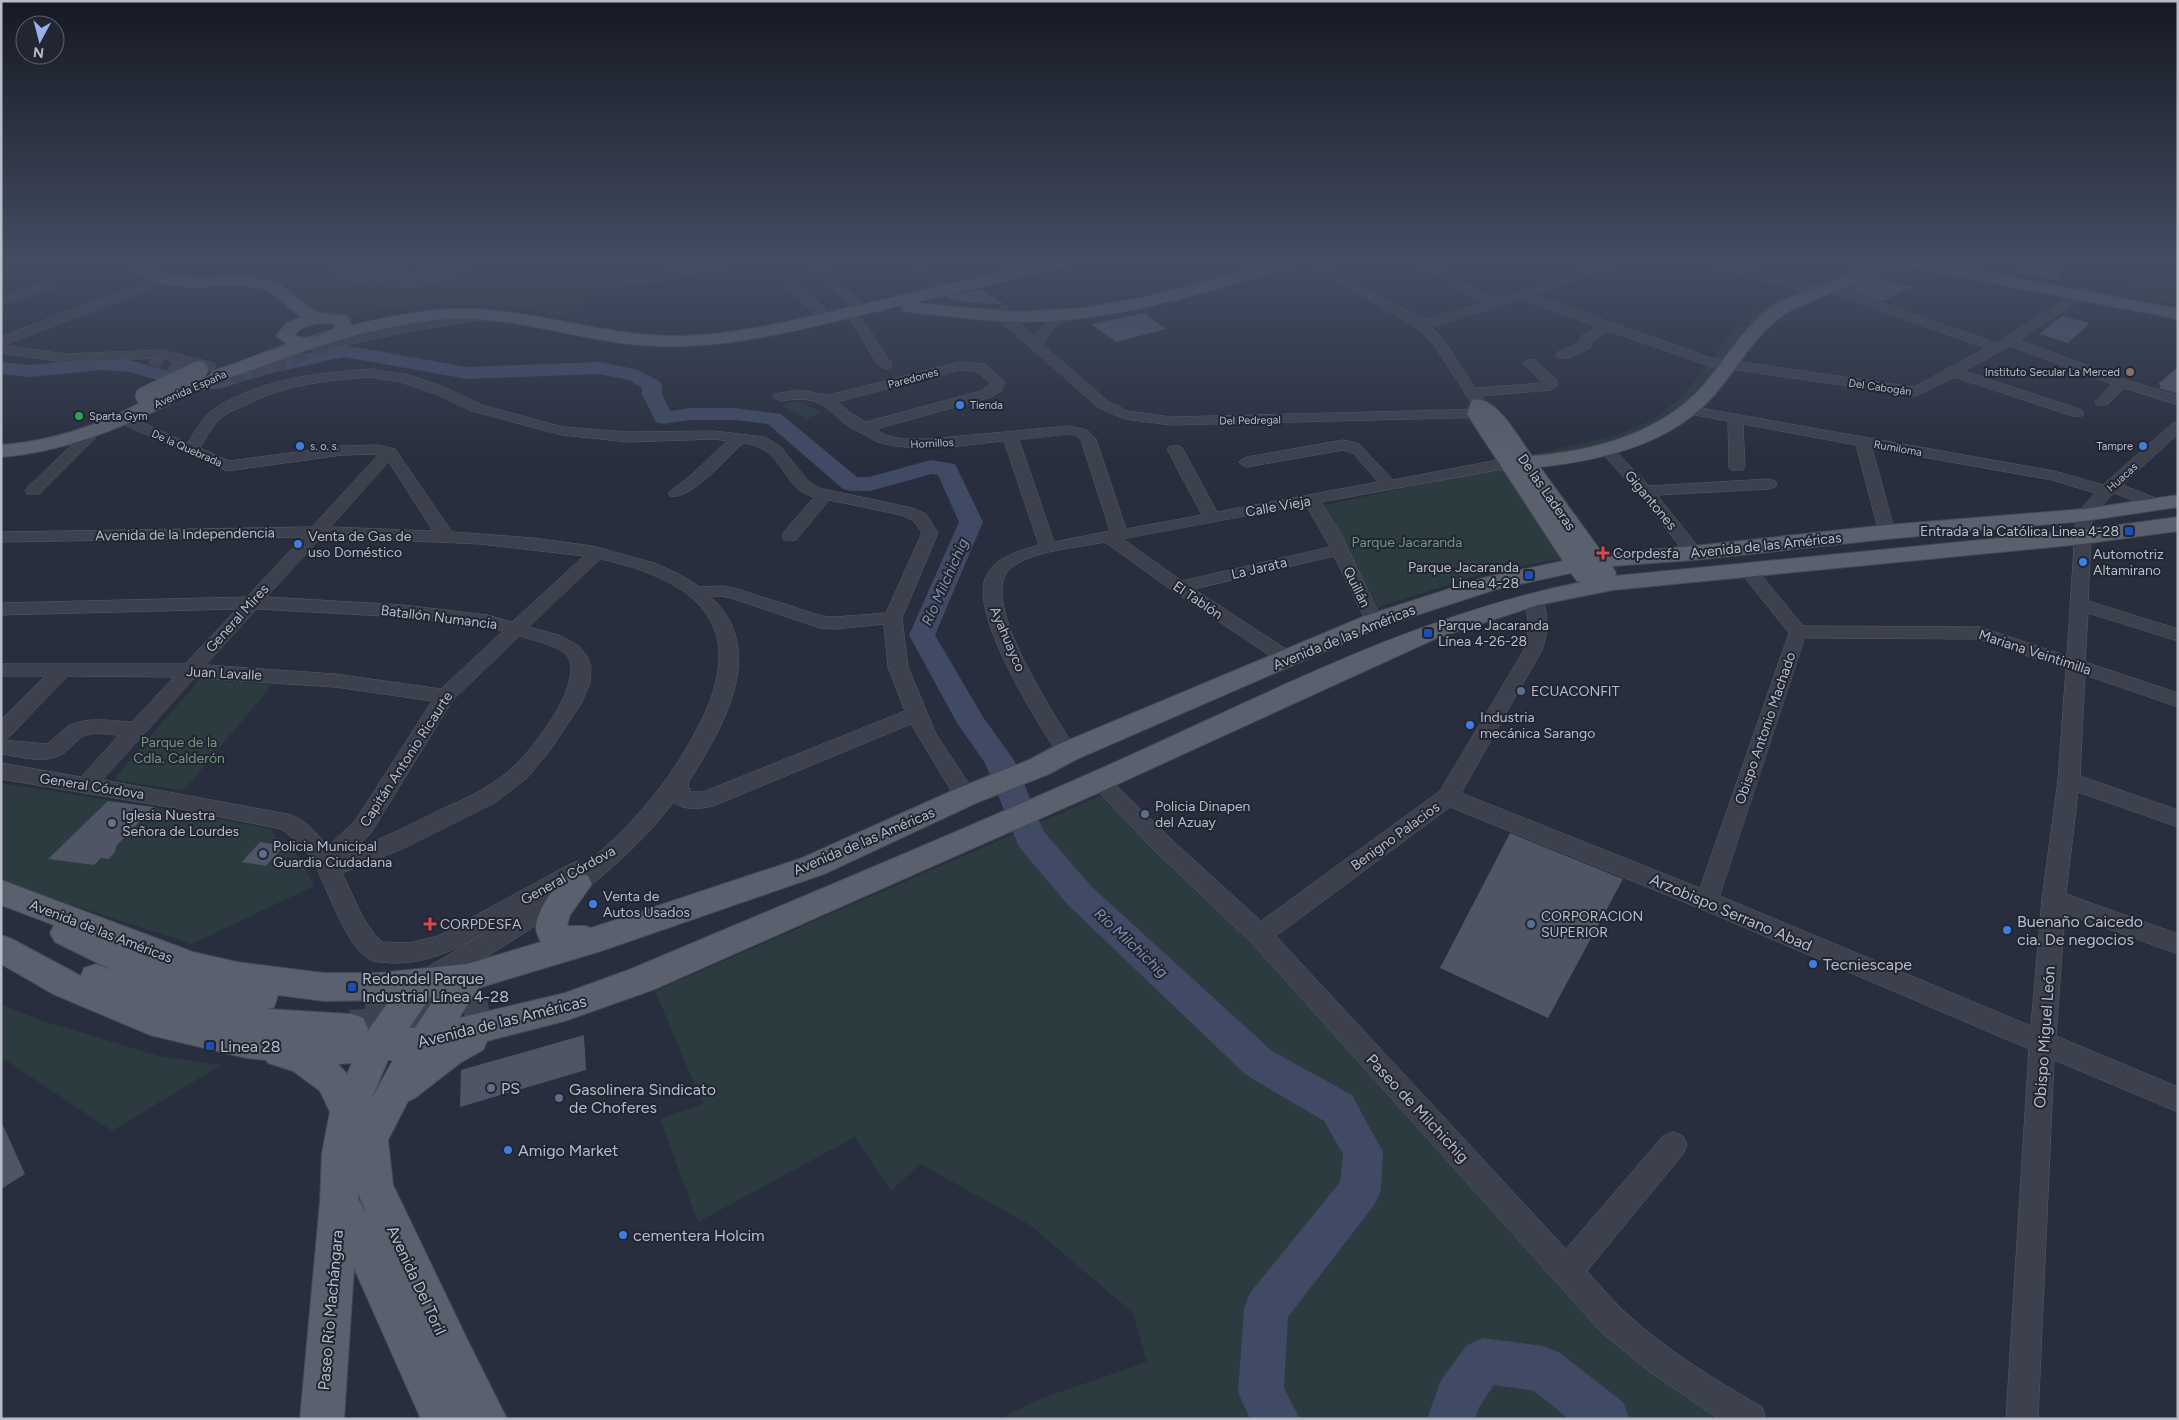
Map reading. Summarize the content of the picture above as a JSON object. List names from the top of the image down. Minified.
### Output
{"streets":{"main road":["Avenida España","De las Laderas","Calle Vieja","Avenida de las Américas","Avenida Del Toril","Paseo Río Machángara"],"street":["Paredones","Del Cabogán","Del Pedregal","Hornillos","De la Quebrada","Rumiloma","Huacas","Gigantones","Avenida de la Independencia","La Jarata","Quillán","El Tablón","Batallón Numancia","General Mires","Ayahuayco","Mariana Veintimilla","Juan Lavalle","Obispo Antonio Machado","Capitán Antonio Ricaurte","General Córdova","Benigno Palacios","Arzobispo Serrano Abad","Obispo Miguel León","Paseo de Milchichig"]},"crossings":[["Paredones","Hornillos"],["Del Cabogán","Calle Vieja"],["Avenida España","De la Quebrada"],["Del Pedregal","De las Laderas"],["Hornillos","Calle Vieja"],["Hornillos","El Tablón"],["De la Quebrada","General Mires"],["Rumiloma","Huacas"],["Rumiloma","Calle Vieja"],["Rumiloma","Avenida de las Américas"],["Huacas","Avenida de las Américas"],["Huacas","Obispo Miguel León"],["De las Laderas","Calle Vieja"],["De las Laderas","Avenida de las Américas"],["Gigantones","Calle Vieja"],["Gigantones","Avenida de las Américas"],["Calle Vieja","Quillán"],["Calle Vieja","El Tablón"],["Calle Vieja","Ayahuayco"],["Avenida de la Independencia","Avenida de las Américas"],["Avenida de la Independencia","General Mires"],["Avenida de la Independencia","Capitán Antonio Ricaurte"],["Avenida de la Independencia","General Córdova"],["Avenida de la Independencia","Paseo Río Machángara"],["Avenida de las Américas","Quillán"],["Avenida de las Américas","El Tablón"],["Avenida de las Américas","Ayahuayco"],["Avenida de las Américas","Benigno Palacios"],["Avenida de las Américas","Obispo Miguel León"],["Avenida de las Américas","Paseo de Milchichig"],["Avenida de las Américas","Paseo Río Machángara"],["La Jarata","Quillán"],["La Jarata","El Tablón"],["Batallón Numancia","General Mires"],["Batallón Numancia","Capitán Antonio Ricaurte"],["Batallón Numancia","General Córdova"],["General Mires","Juan Lavalle"],["General Mires","General Córdova"],["Mariana Veintimilla","Obispo Antonio Machado"],["Mariana Veintimilla","Obispo Miguel León"],["Juan Lavalle","Capitán Antonio Ricaurte"],["Obispo Antonio Machado","Arzobispo Serrano Abad"],["Capitán Antonio Ricaurte","General Córdova"],["Benigno Palacios","Arzobispo Serrano Abad"],["Benigno Palacios","Paseo de Milchichig"],["Arzobispo Serrano Abad","Obispo Miguel León"],["Avenida Del Toril","Paseo Río Machángara"]],"water":["Río Milchichig"],"parks":["Parque Jacaranda","Parque de la Cdla. Calderón"],"places":{"other":["Instituto Secular La Merced","Tienda","Sparta Gym","s. o. s.","Tampre","Venta de Gas de uso Doméstico","Automotriz Altamirano","ECUACONFIT","Industria mecánica Sarango","Policia Dinapen del Azuay","Iglesia Nuestra Señora de Lourdes","Policia Municipal Guardia Ciudadana","Venta de Autos Usados","CORPORACION SUPERIOR","Buenaño Caicedo cia. De negocios","Tecniescape","PS","Gasolinera Sindicato de Choferes","Amigo Market","cementera Holcim"],"transit":["Entrada a la Católica Linea 4-28","Parque Jacaranda Linea 4-28","Parque Jacaranda Línea 4-26-28","Redondel Parque Industrial Línea 4-28","Linea 28"],"health":["Corpdesfa","CORPDESFA"]},"north":"bottom"}
